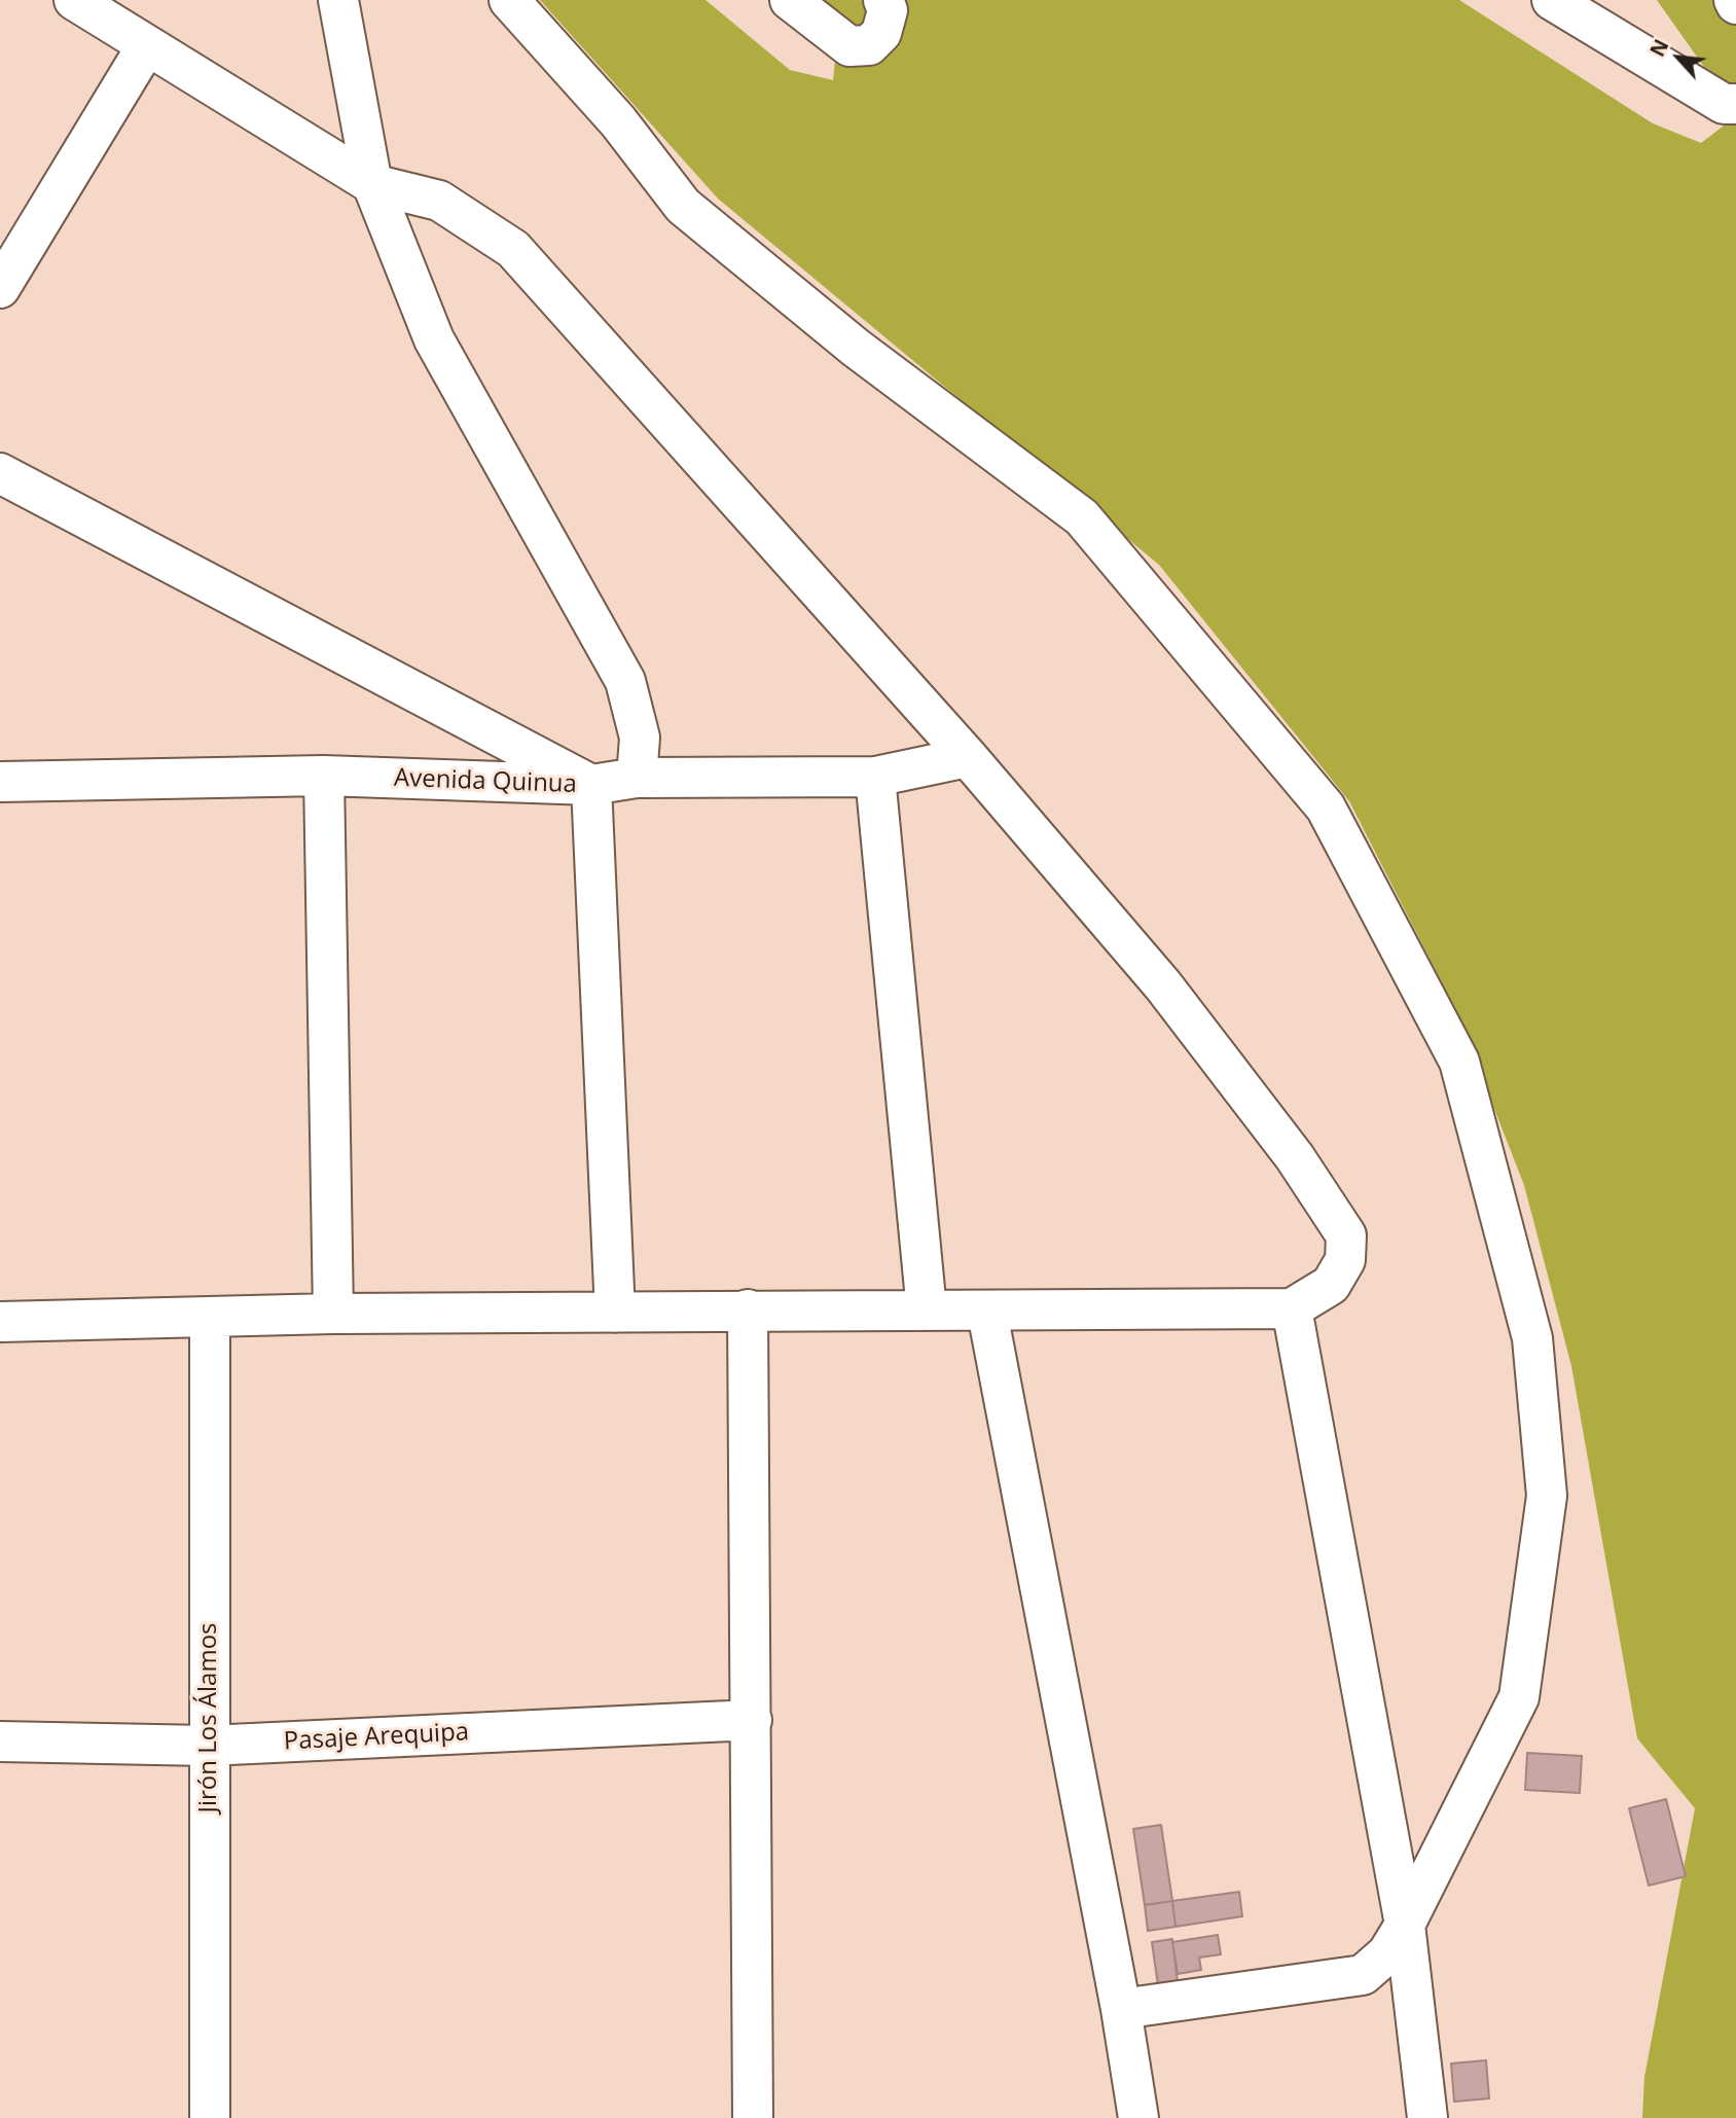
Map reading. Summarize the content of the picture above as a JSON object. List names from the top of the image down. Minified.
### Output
{"streets":{"street":["Avenida Quinua","Jirón Los Álamos","Pasaje Arequipa"]},"crossings":[["Jirón Los Álamos","Pasaje Arequipa"]],"north":"top left"}
